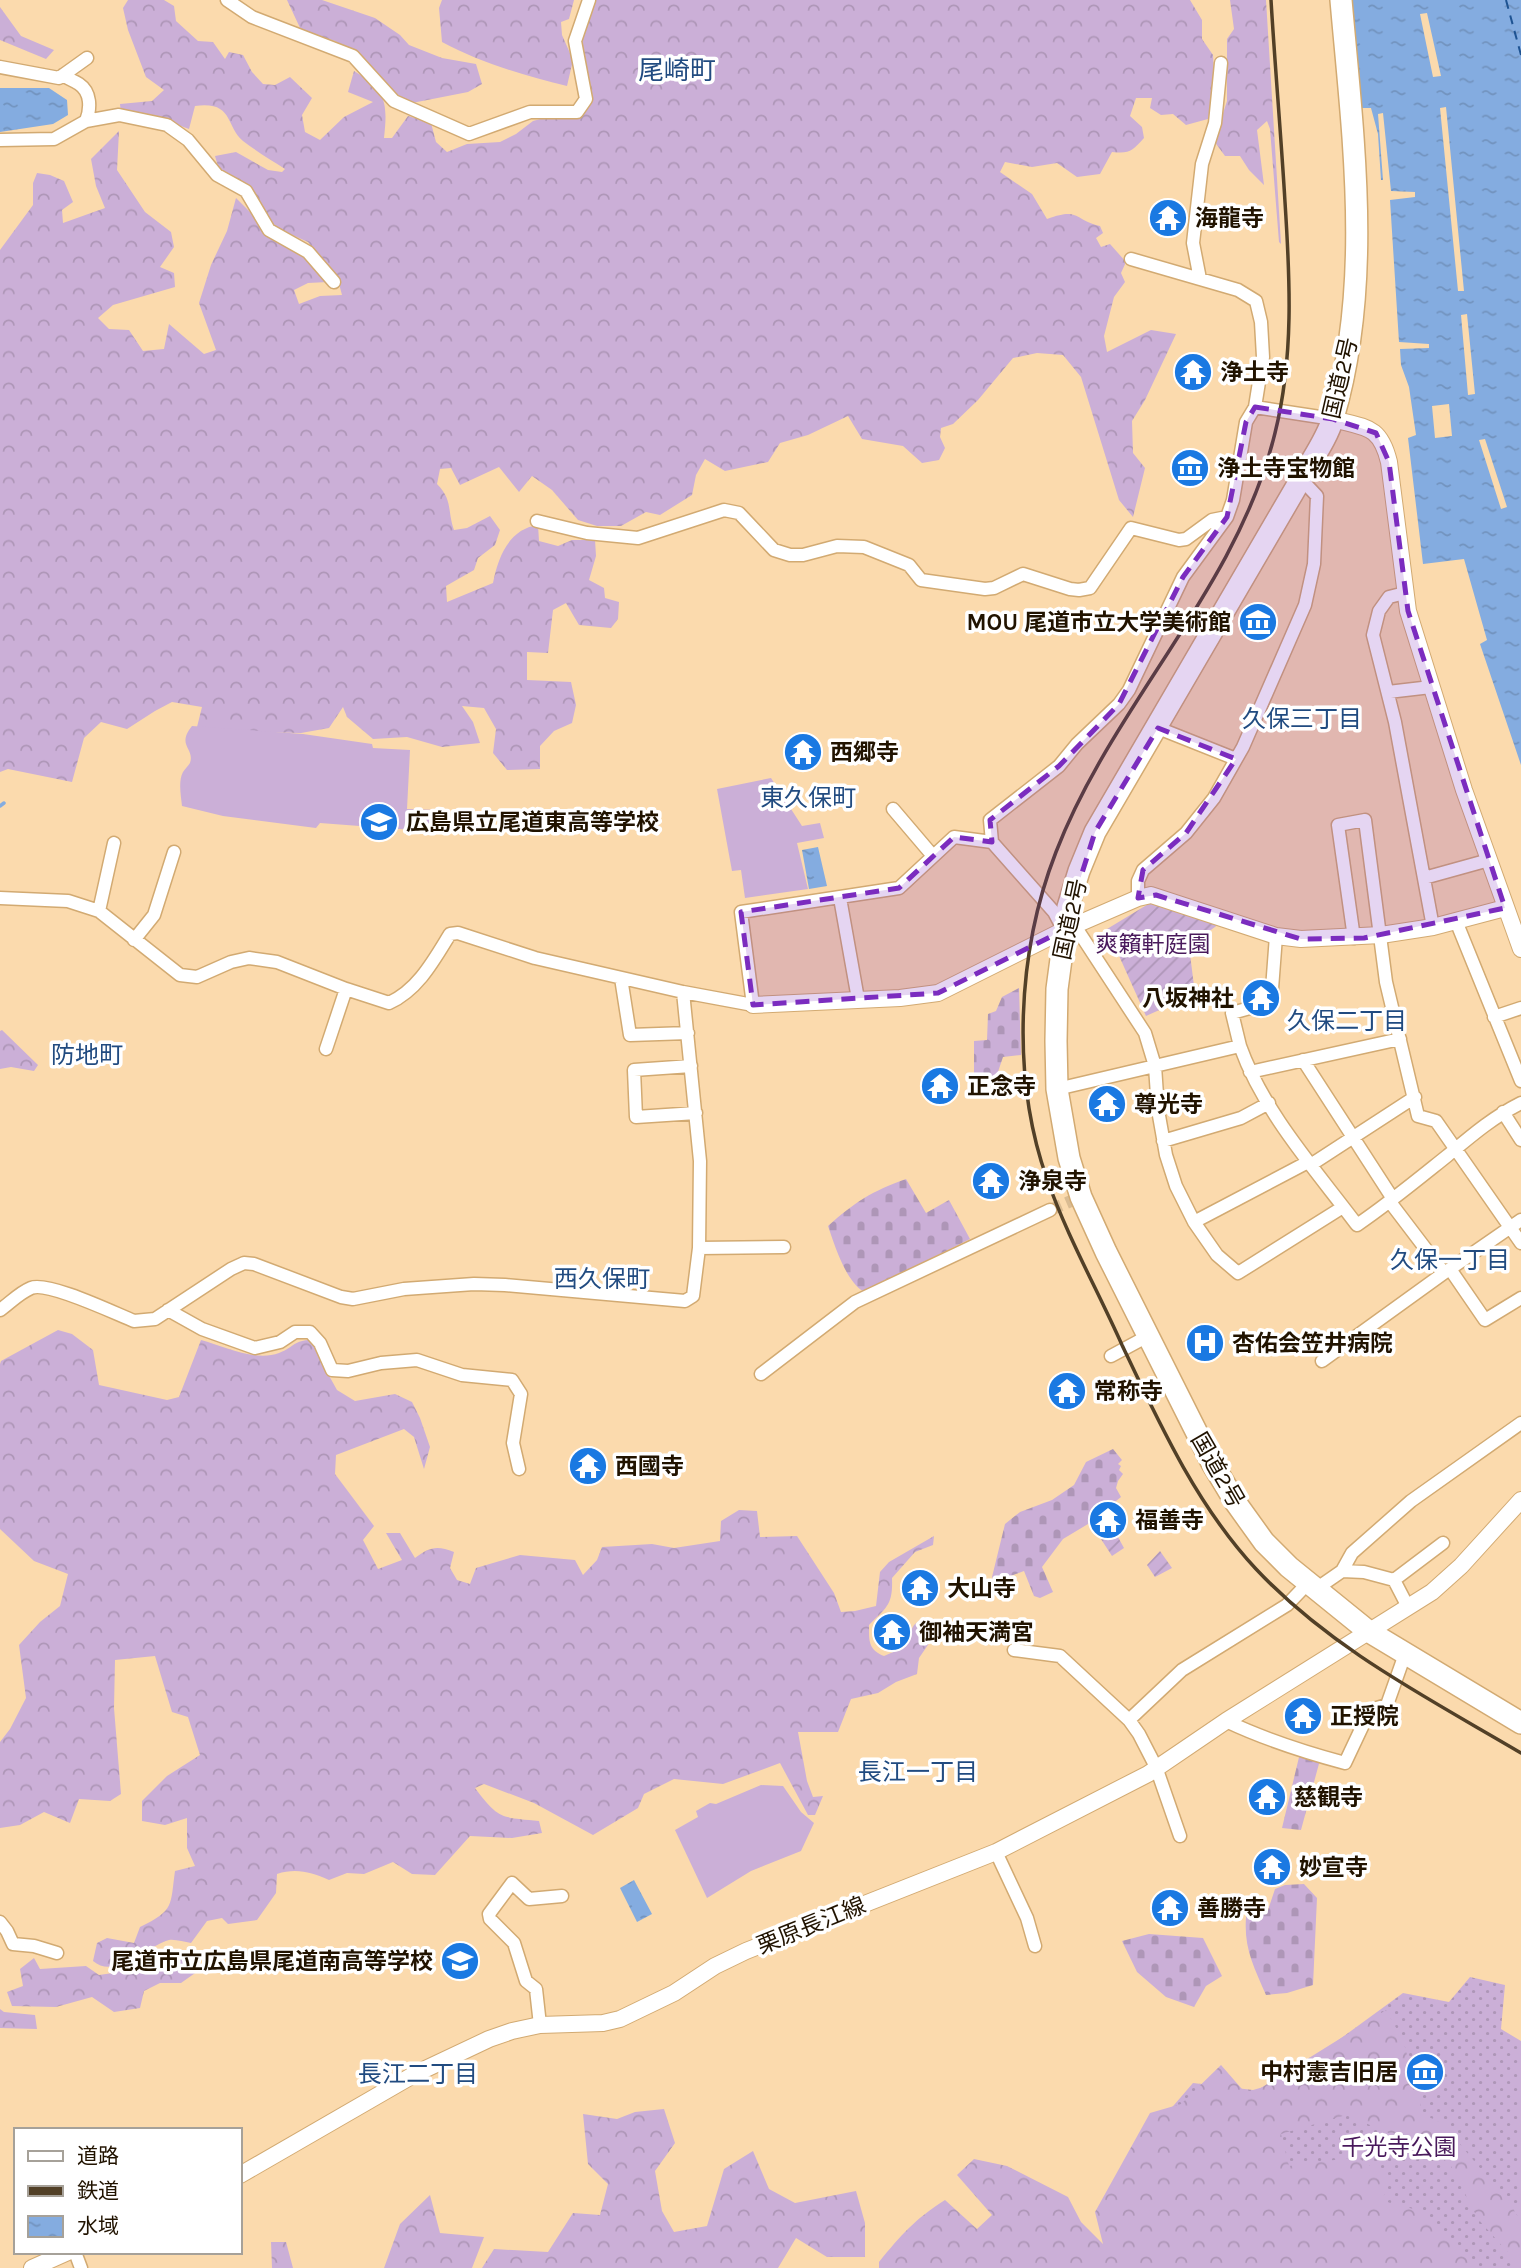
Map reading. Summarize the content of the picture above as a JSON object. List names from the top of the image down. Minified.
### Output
{"streets":{"highway":["国道2号"],"street":["栗原長江線"]},"crossings":[["国道2号","栗原長江線"]],"districts":["尾崎町","久保三丁目","東久保町","久保二丁目","防地町","久保一丁目","西久保町","長江一丁目","長江二丁目"],"parks":["爽籟軒庭園","千光寺公園"],"places":{"temple":["海龍寺","浄土寺","西郷寺","八坂神社","正念寺","尊光寺","浄泉寺","常称寺","西國寺","福善寺","大山寺","御袖天満宮","正授院","慈観寺","妙宣寺","善勝寺"],"museum":["浄土寺宝物館","MOU 尾道市立大学美術館","中村憲吉旧居"],"school or university":["広島県立尾道東高等学校","尾道市立広島県尾道南高等学校"],"hospital":["杏佑会笠井病院"]},"legend":["道路","鉄道","水域"]}
